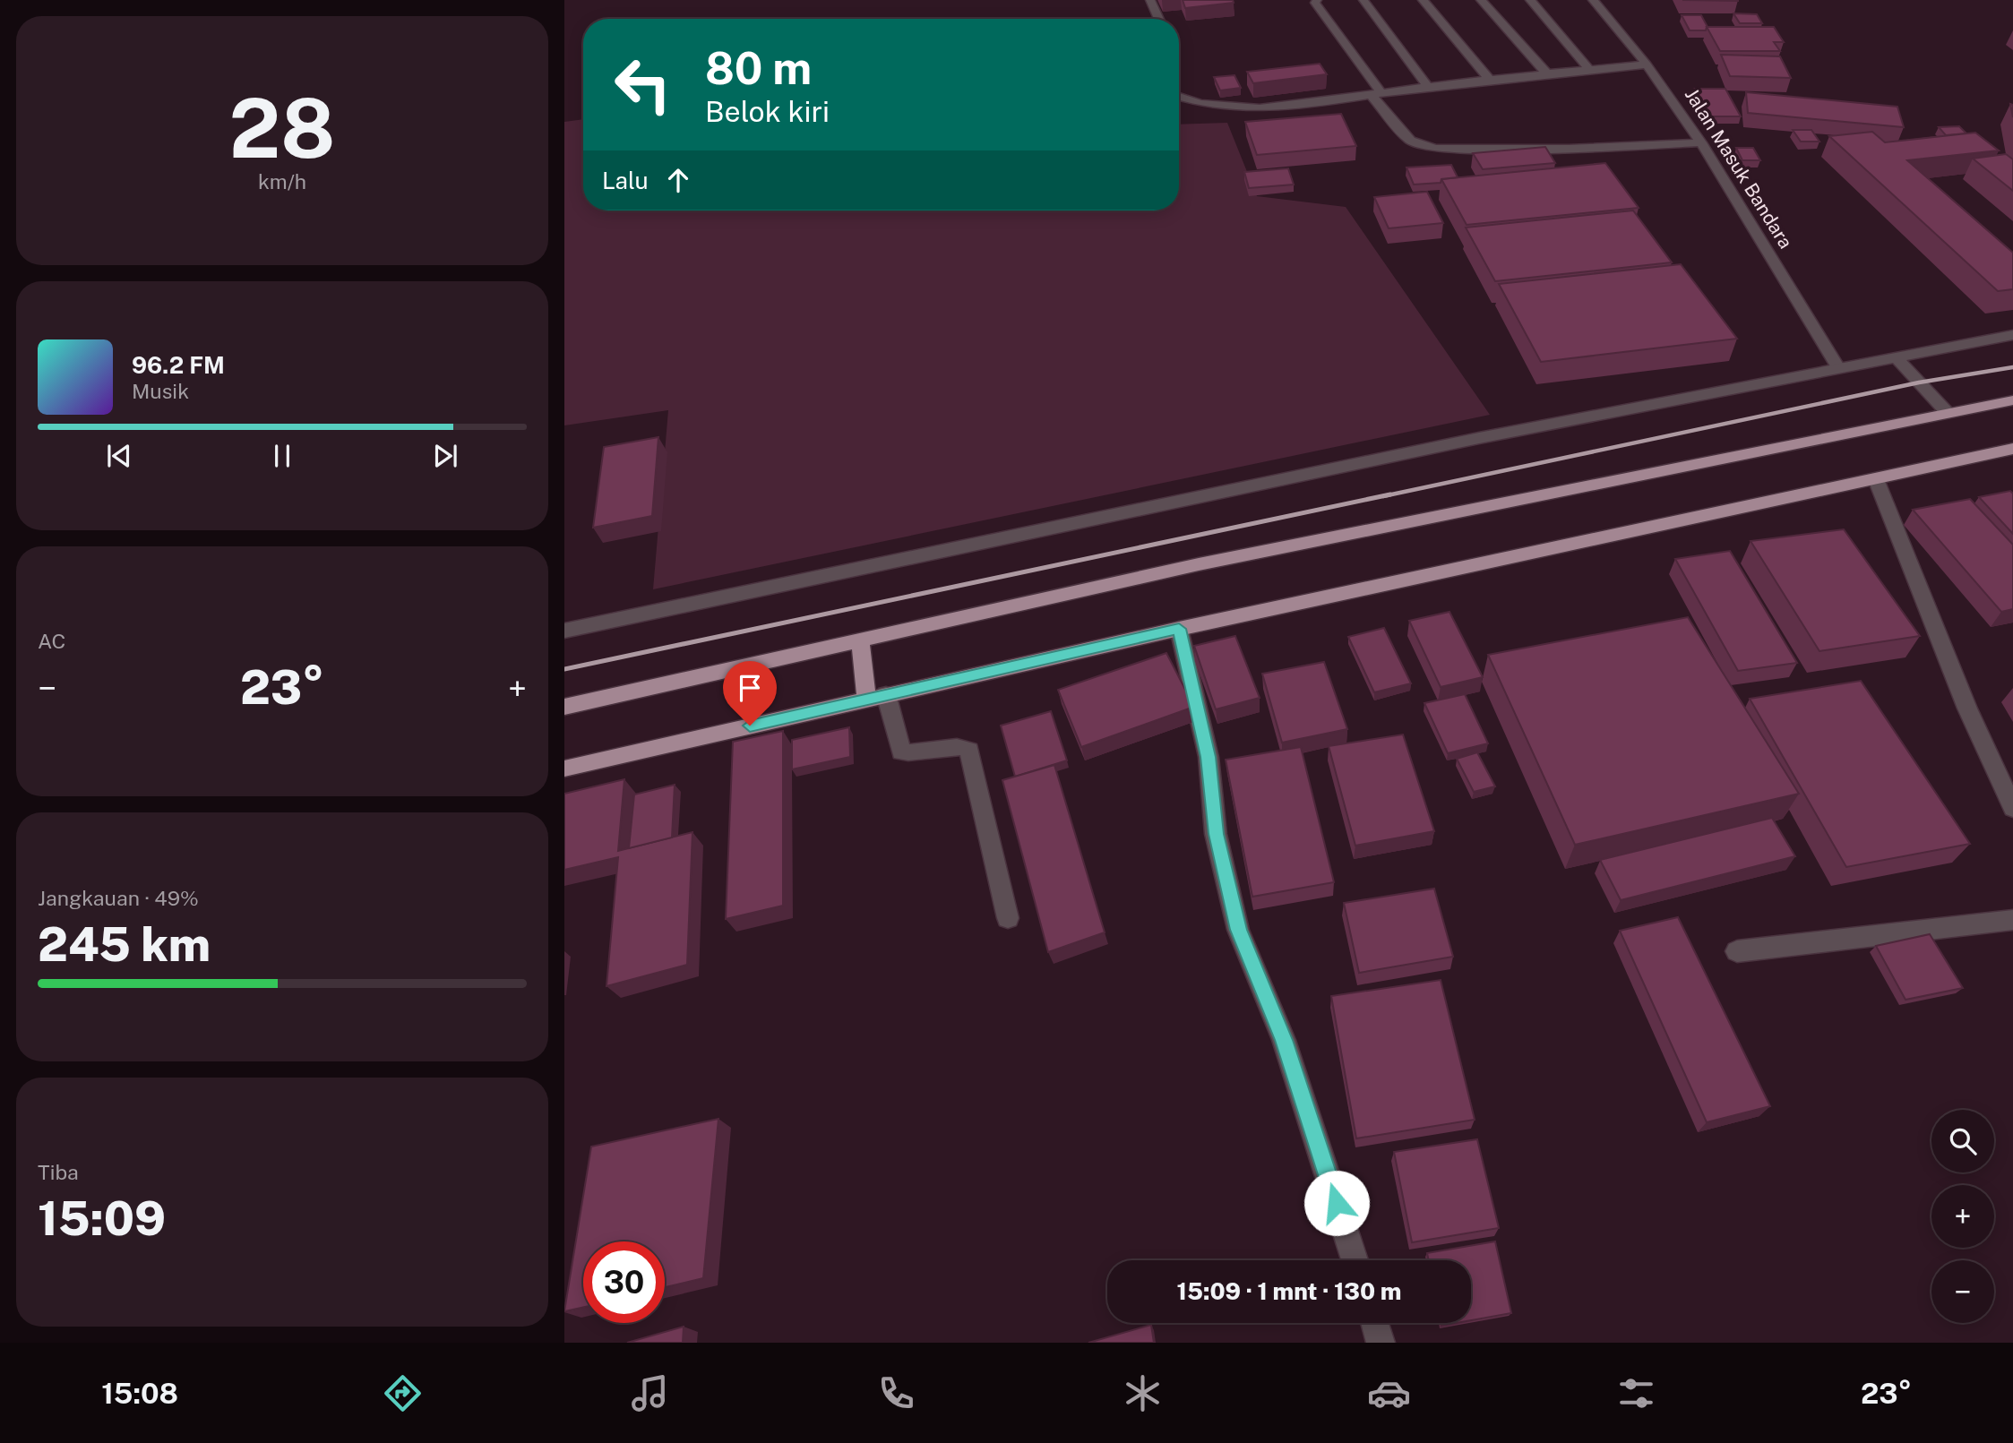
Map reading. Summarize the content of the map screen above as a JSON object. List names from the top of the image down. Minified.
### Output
{"streets":{"street":["Jalan Masuk Bandara"]},"page":{"tile":[["28","km/h"],"AC",["Jangkauan · 49%","245 km"],["Tiba","15:09"]],"turn":["80 m","Belok kiri"],"then":"Lalu","song":["96.2 FM","Musik"],"heat":["−","23°","+"],"map_buttons":["+","−"],"limit":"30","trip":"15:09 · 1 mnt · 130 m","tabs":["15:08","23°"]}}
